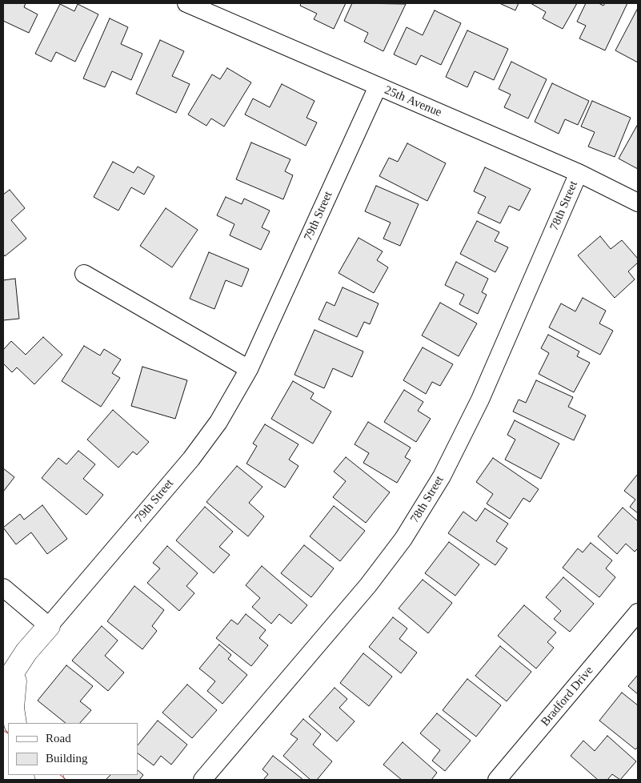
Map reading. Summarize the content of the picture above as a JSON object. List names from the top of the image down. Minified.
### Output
{"streets":{"street":["25th Avenue","78th Street","79th Street","Bradford Drive"]},"crossings":[["25th Avenue","78th Street"],["25th Avenue","79th Street"]],"legend":["Road","Building"]}
